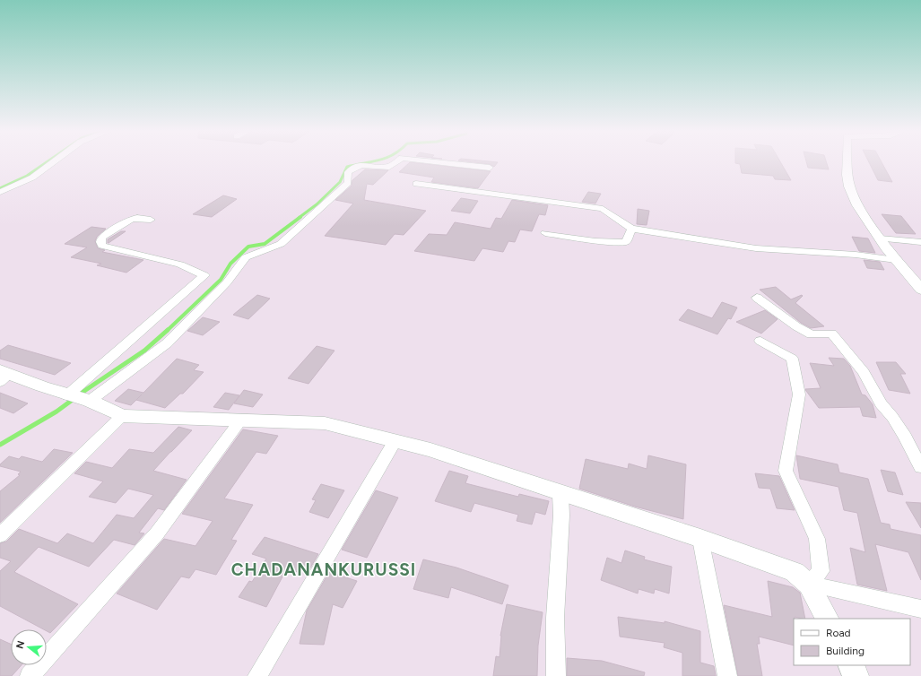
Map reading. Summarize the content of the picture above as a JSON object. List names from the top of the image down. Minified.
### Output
{"districts":["CHADANANKURUSSI"],"legend":["Road","Building"],"north":"left"}
